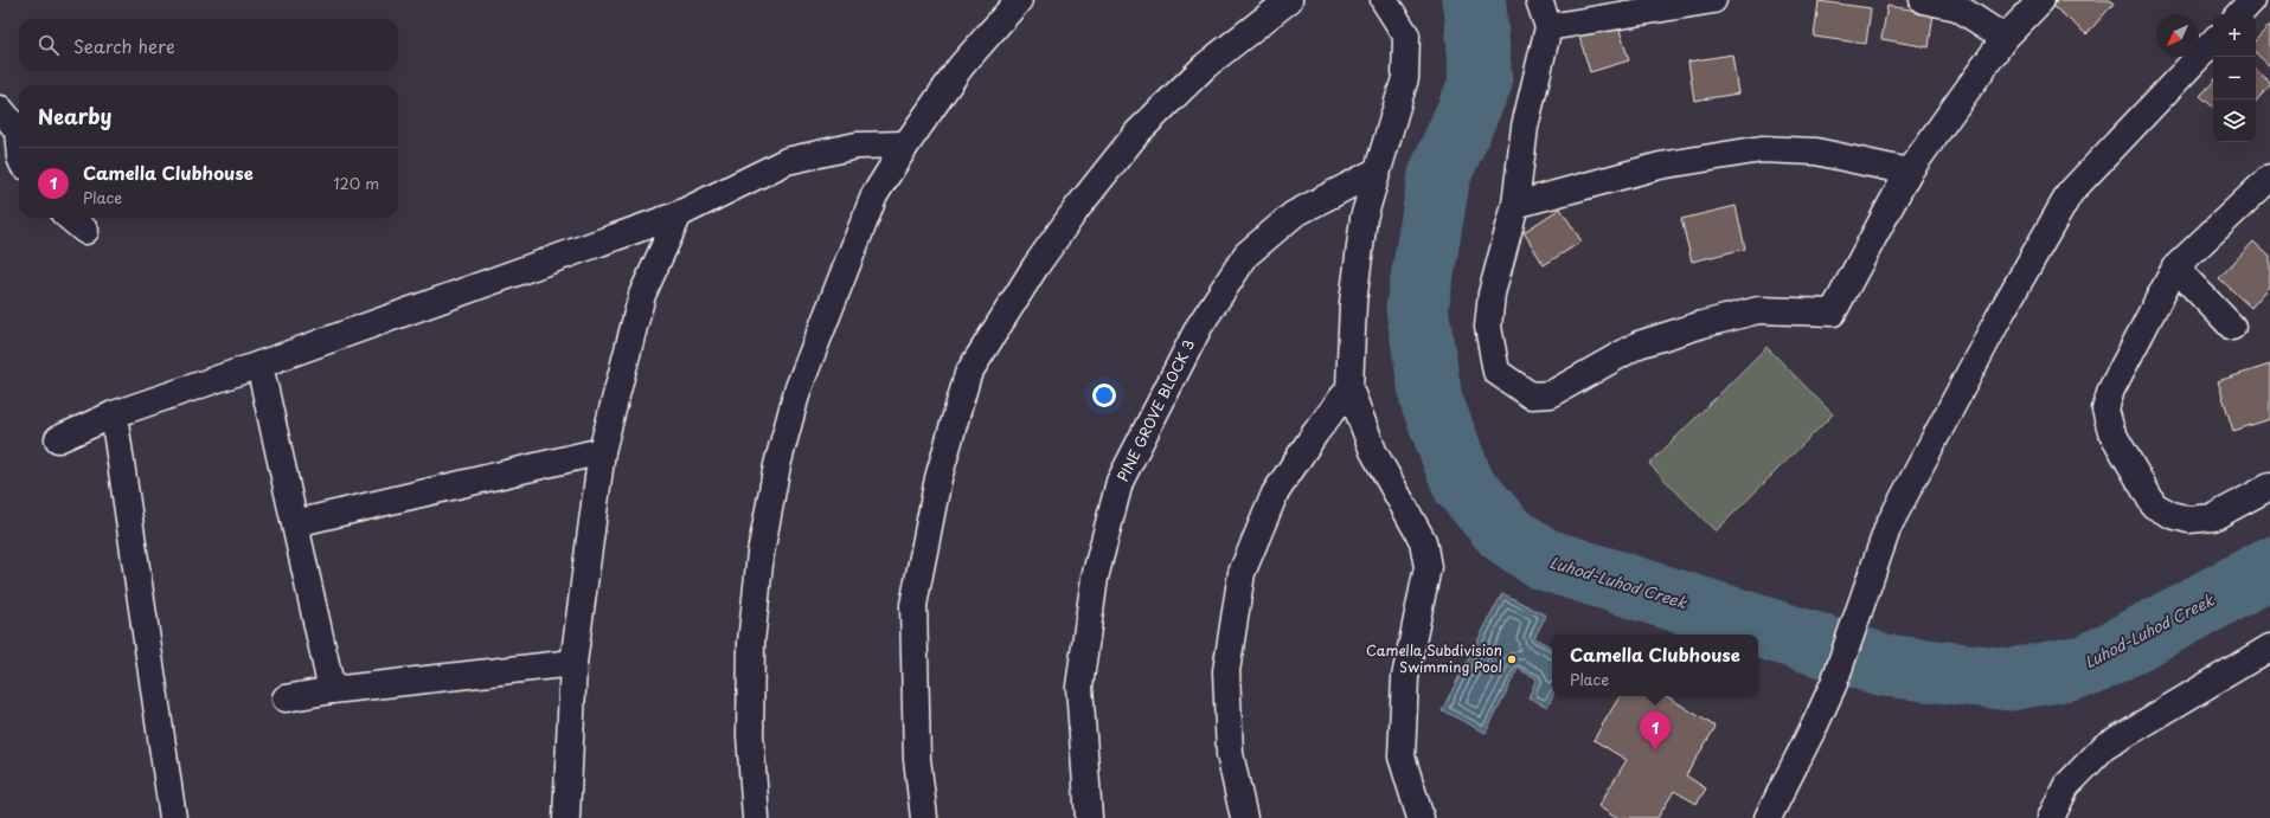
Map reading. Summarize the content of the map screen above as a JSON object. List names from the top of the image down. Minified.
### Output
{"streets":{"street":["PINE GROVE BLOCK 3"]},"water":["Luhod-Luhod Creek"],"places":["Camella Subdivision Swimming Pool"],"north":"bottom left","page":{"map_buttons":["+","−"],"search":"Search here","heading":"Nearby","list":[{"mark":"1","name":"Camella Clubhouse","note":"Place","value":"120 m"}],"popup":["Camella Clubhouse","Place"],"pins":"1"}}
